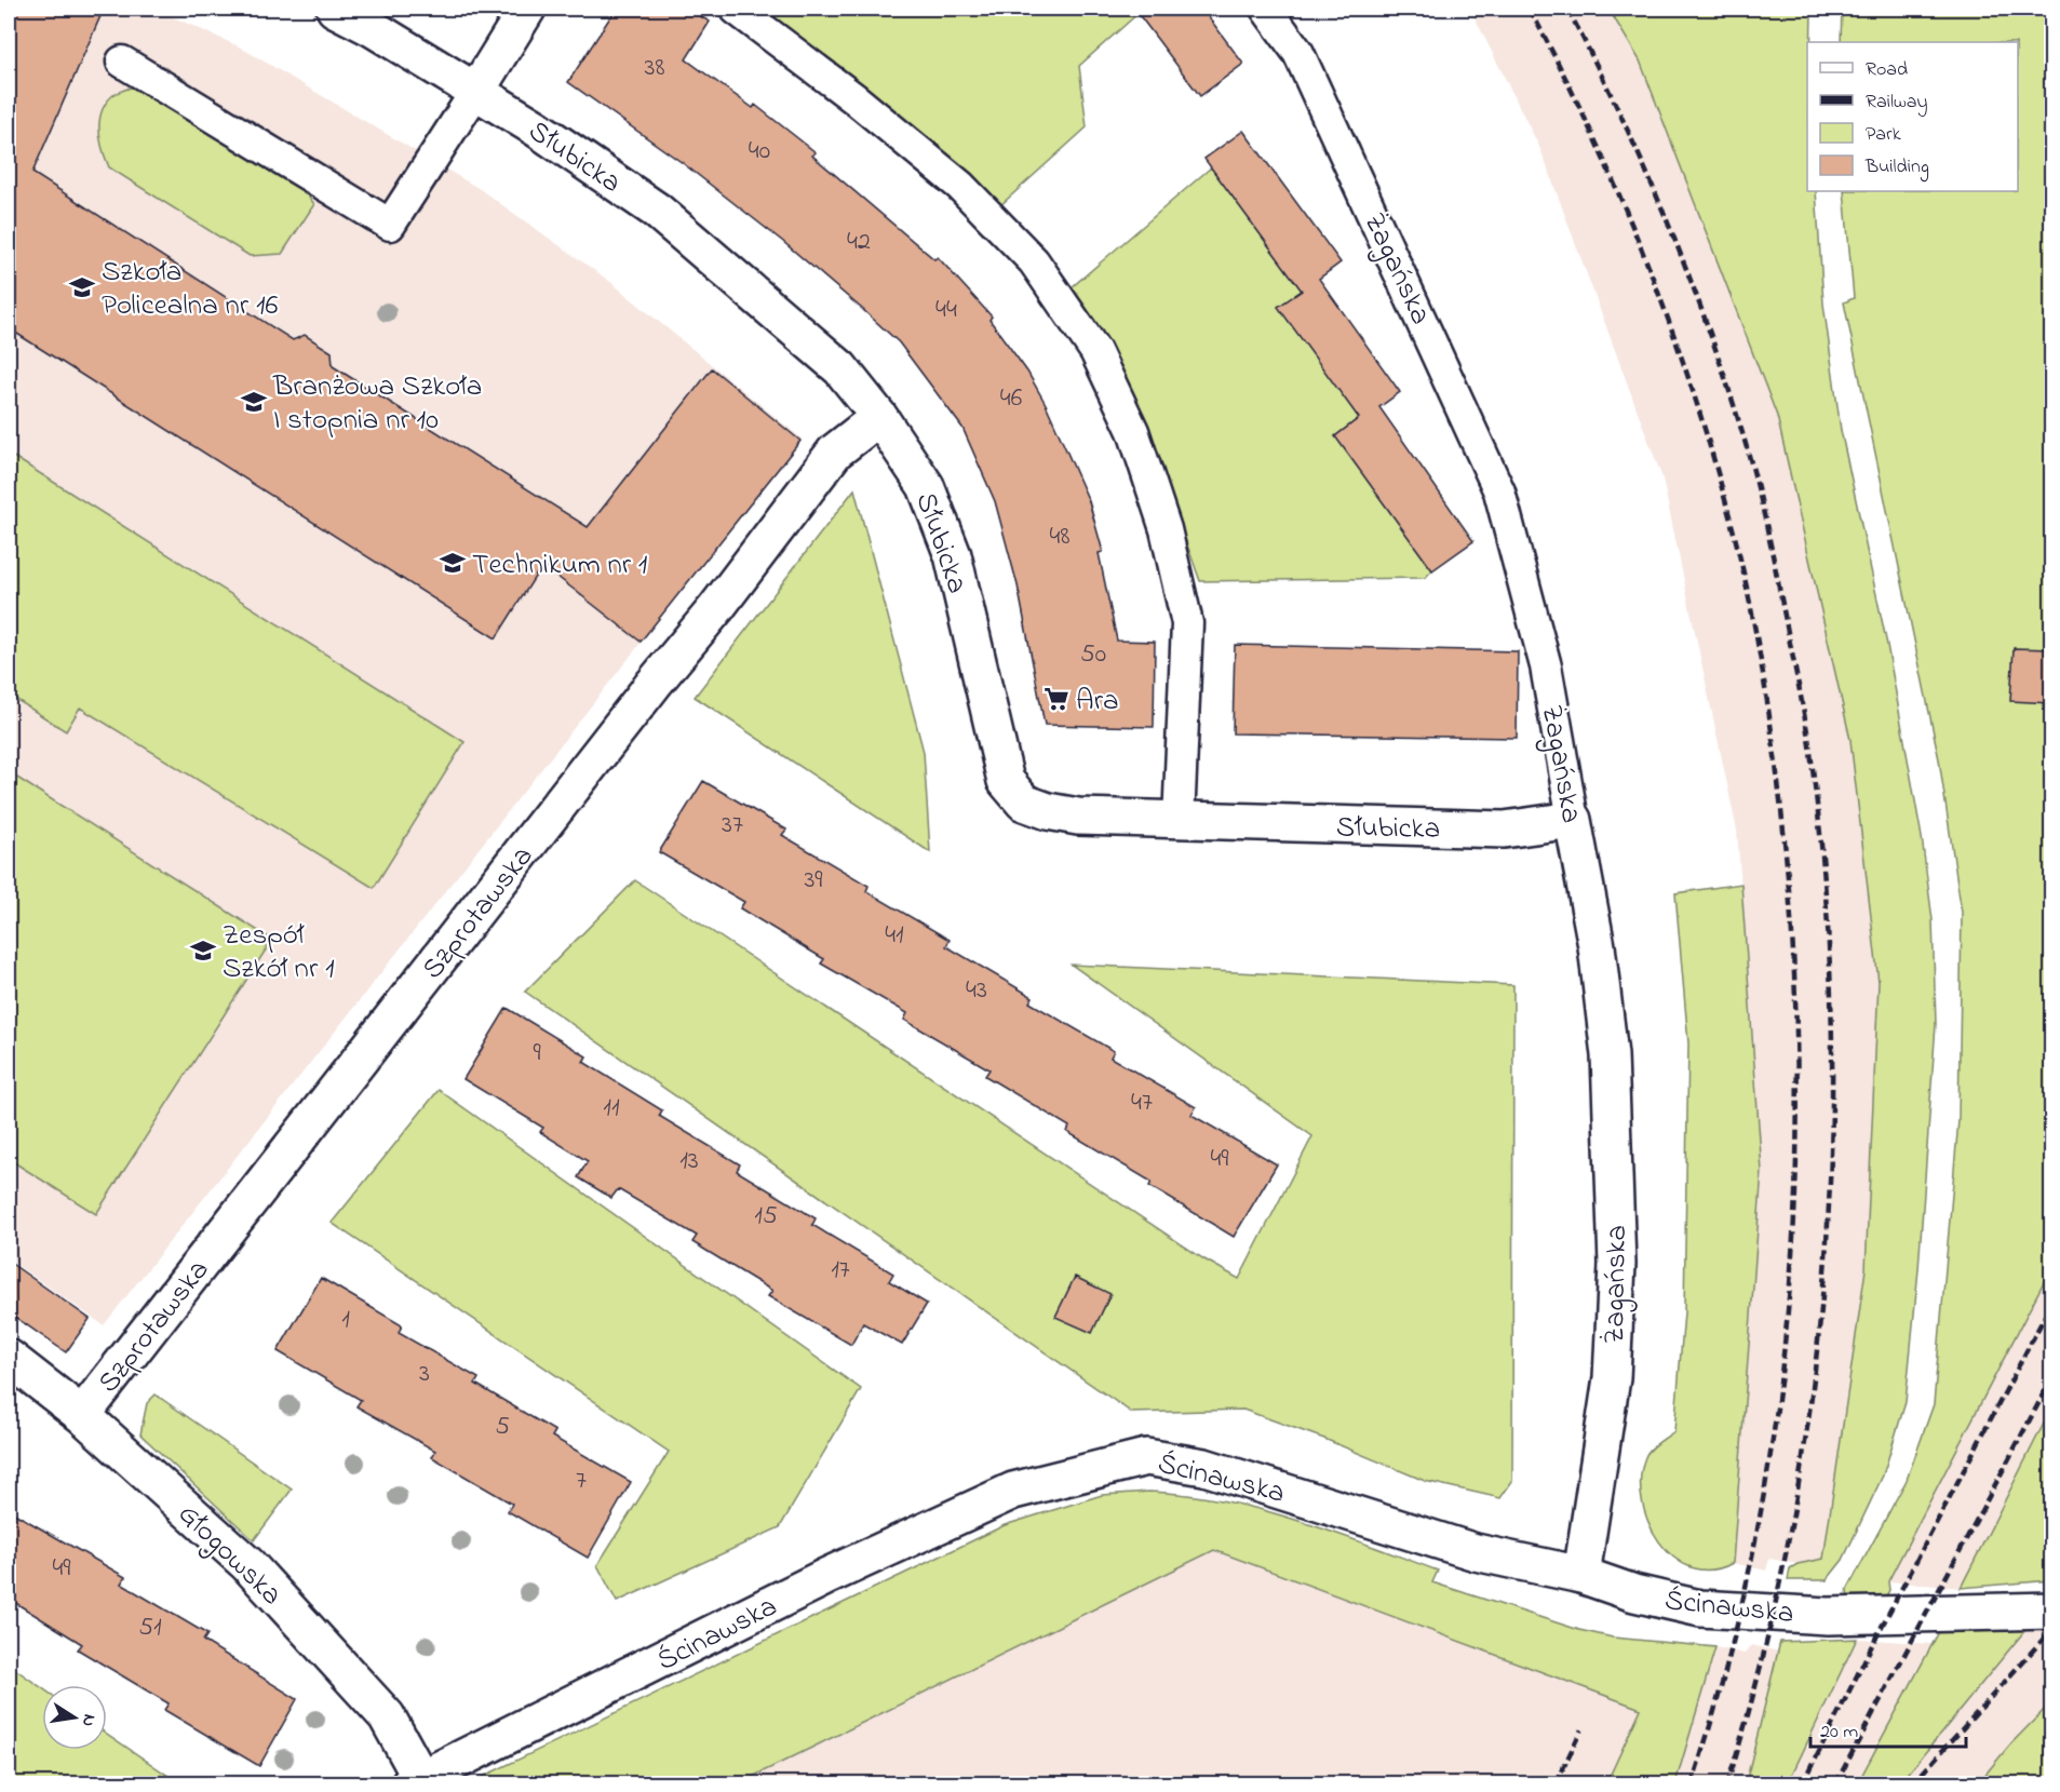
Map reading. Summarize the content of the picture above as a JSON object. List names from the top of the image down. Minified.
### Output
{"streets":{"street":["Słubicka","Żagańska","Szprotawska","Ścinawska","Głogowska"]},"crossings":[["Słubicka","Żagańska"],["Słubicka","Szprotawska"],["Żagańska","Ścinawska"],["Szprotawska","Głogowska"],["Ścinawska","Głogowska"]],"places":{"school or university":["Szkoła Policealna nr 16","Branżowa Szkoła I stopnia nr 10","Technikum nr 1","Zespół Szkół nr 1"],"supermarket":["Ara"]},"house_numbers":["38","40","42","44","46","48","50","37","39","41","43","9","47","11","49","13","15","17","1","3","5","7","49","51"],"legend":["Road","Railway","Park","Building"],"scale_bar":"20 m","north":"right"}
